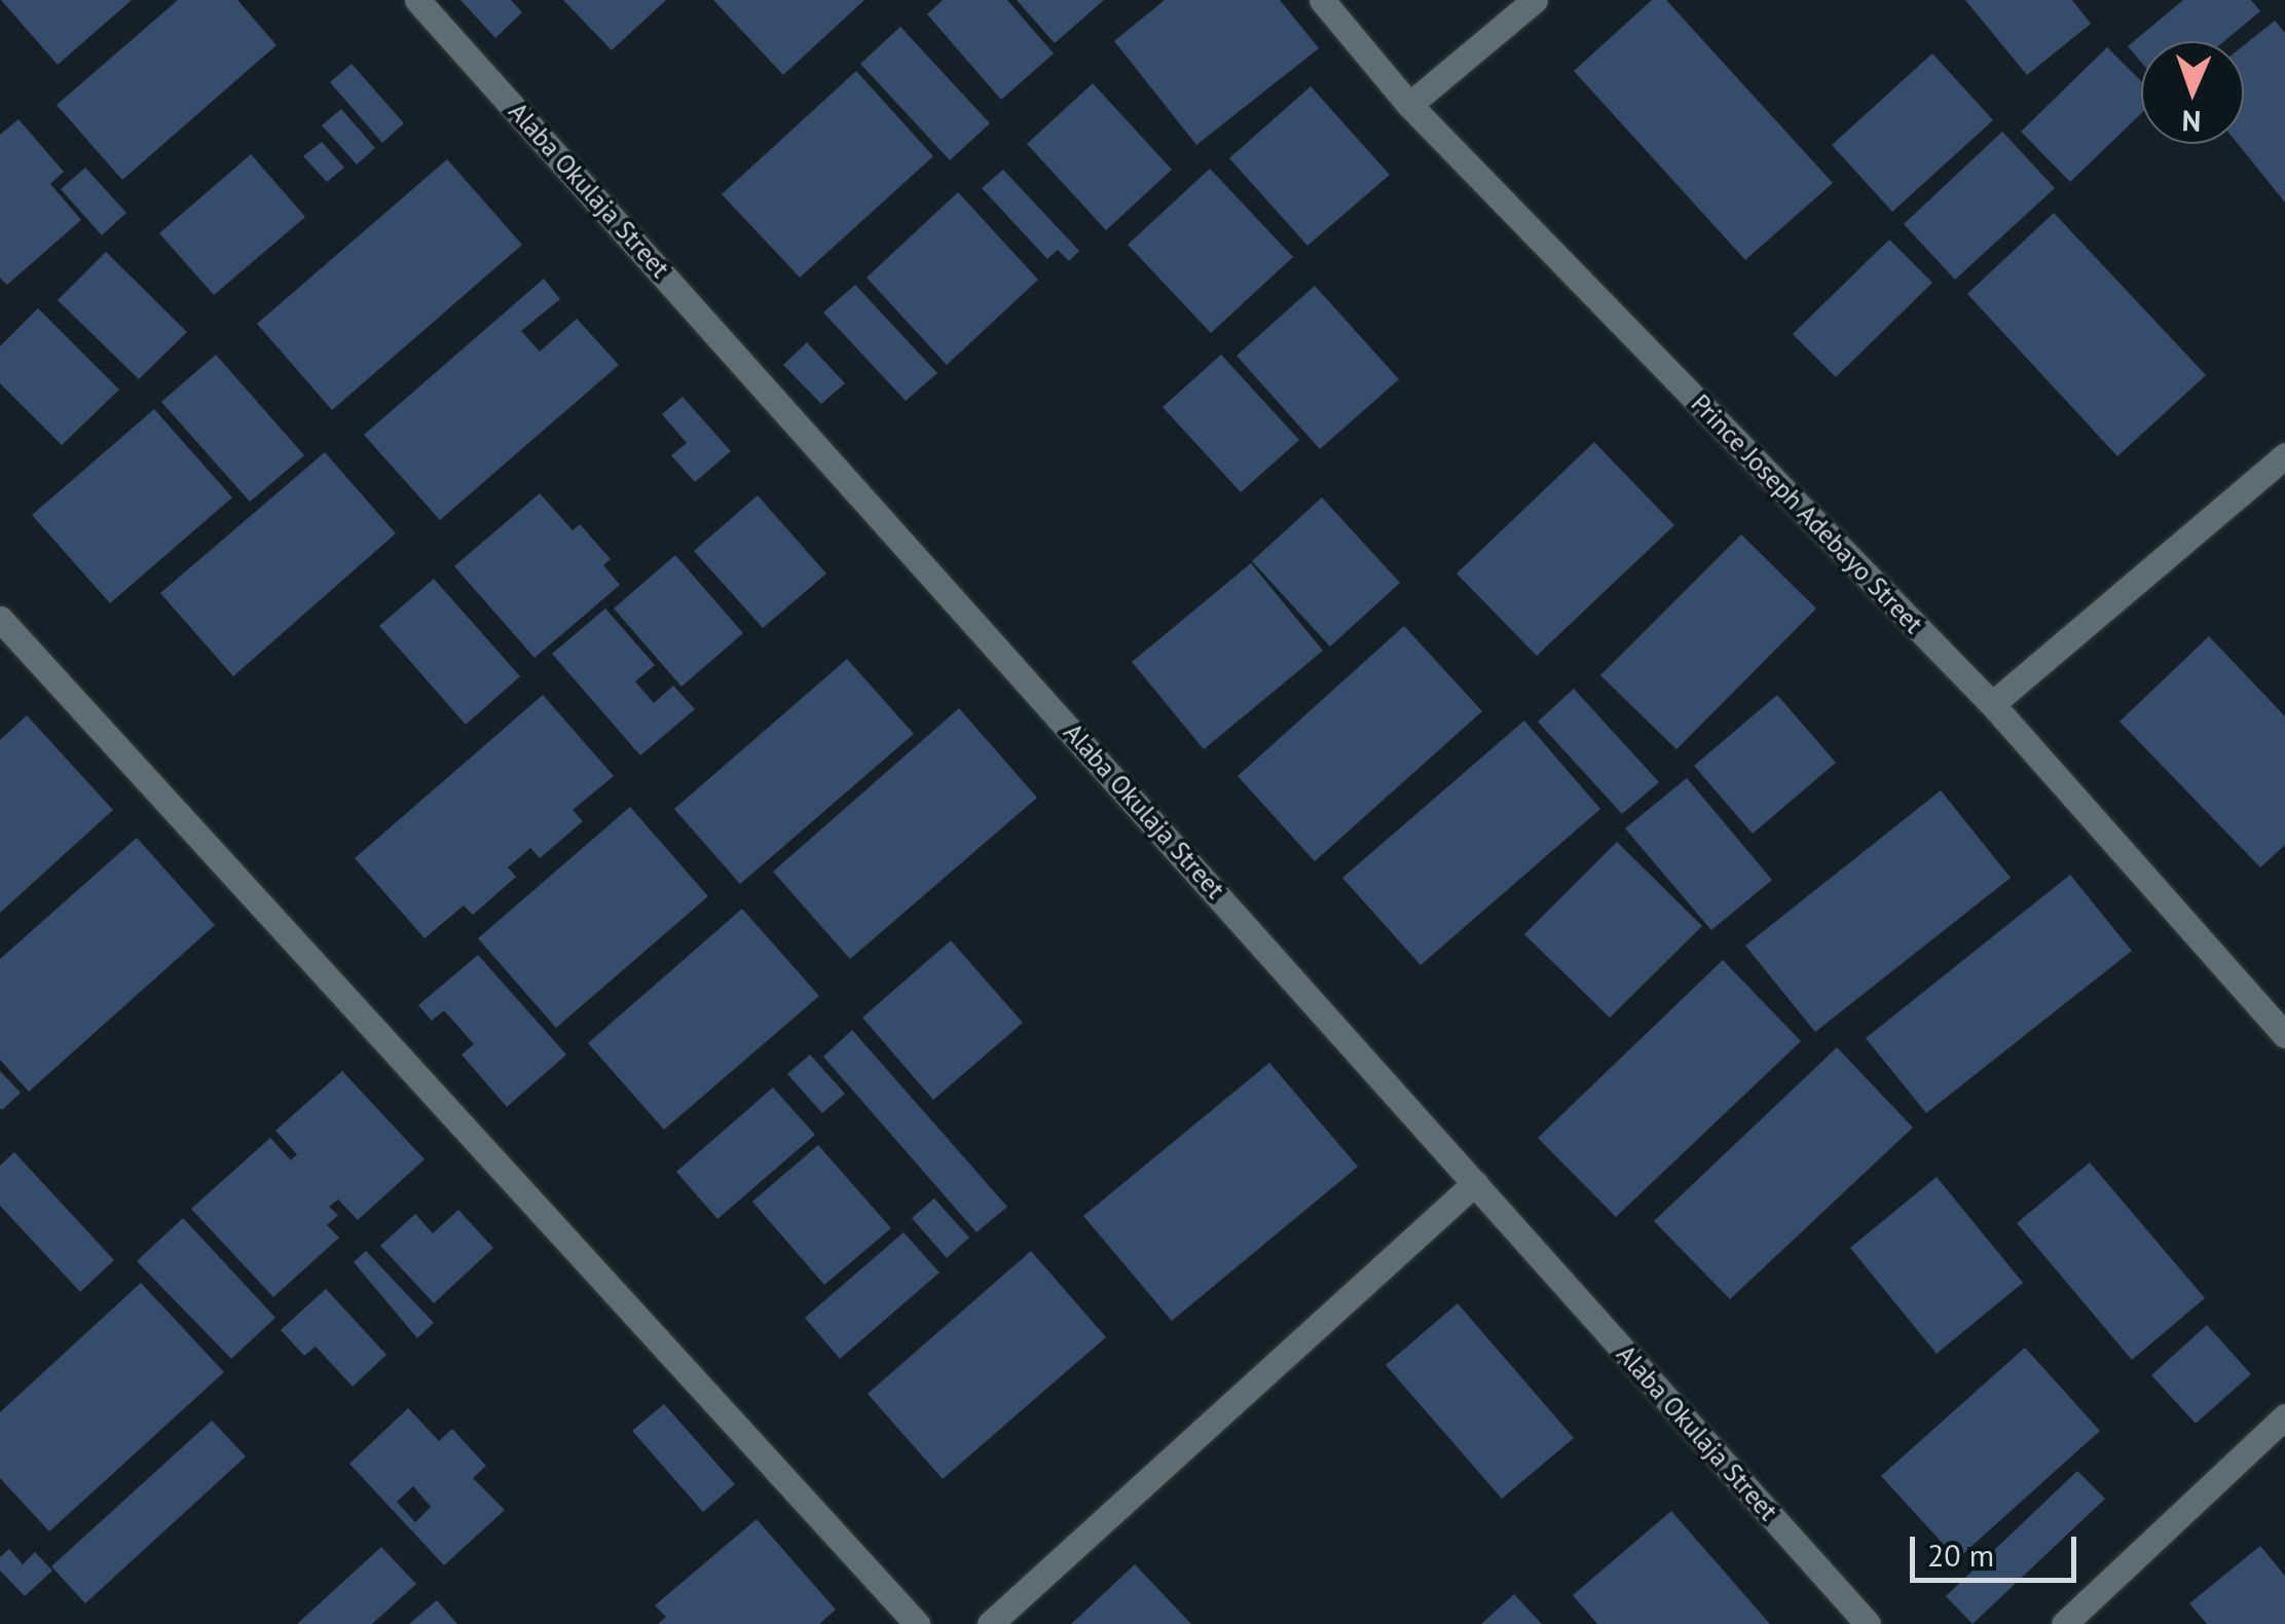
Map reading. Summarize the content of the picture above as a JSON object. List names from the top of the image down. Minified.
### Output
{"streets":{"street":["Alaba Okulaja Street","Prince Joseph Adebayo Street"]},"scale_bar":"20 m","north":"bottom"}
